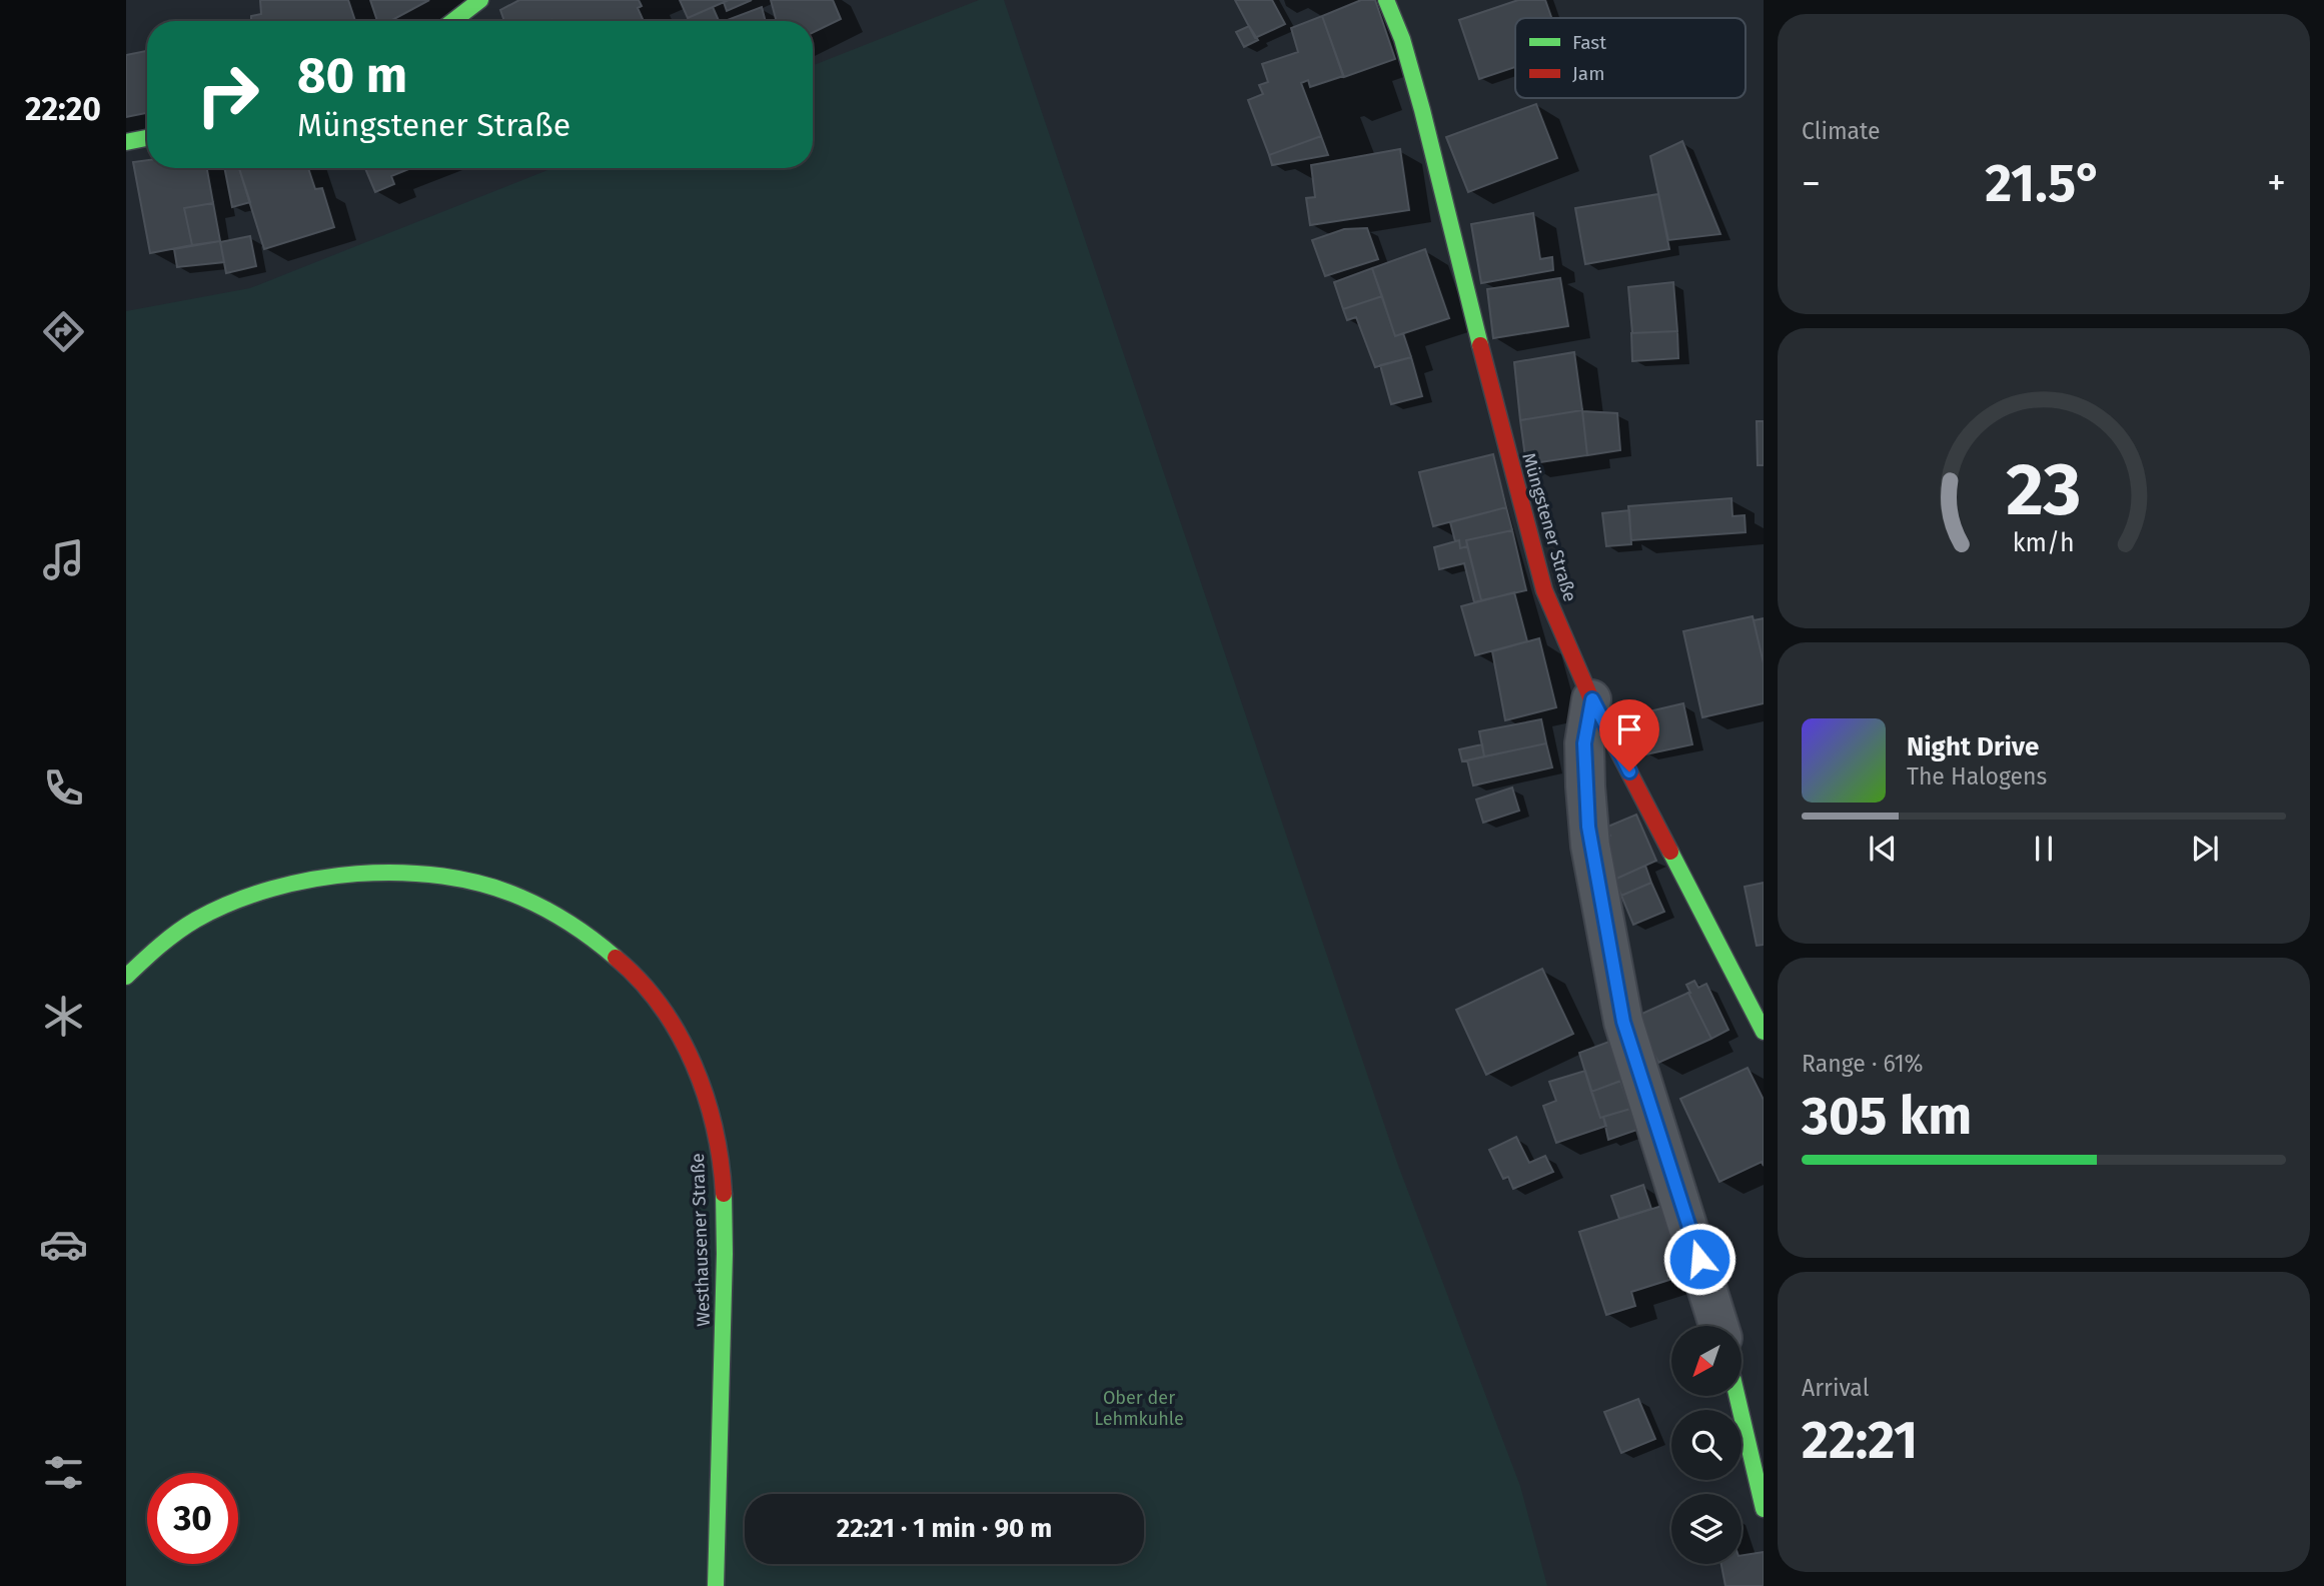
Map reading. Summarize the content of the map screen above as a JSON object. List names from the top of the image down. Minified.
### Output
{"streets":{"main road":["Müngstener Straße","Westhausener Straße"]},"parks":["Ober der Lehmkuhle"],"legend":["Fast","Jam"],"north":"bottom left","page":{"tabs":"22:20","tile":["Climate",["Range · 61%","305 km"],["Arrival","22:21"]],"turn":["80 m","Müngstener Straße"],"heat":["−","21.5°","+"],"song":["Night Drive","The Halogens"],"limit":"30","trip":"22:21 · 1 min · 90 m","gauge":["23","km/h"]}}
